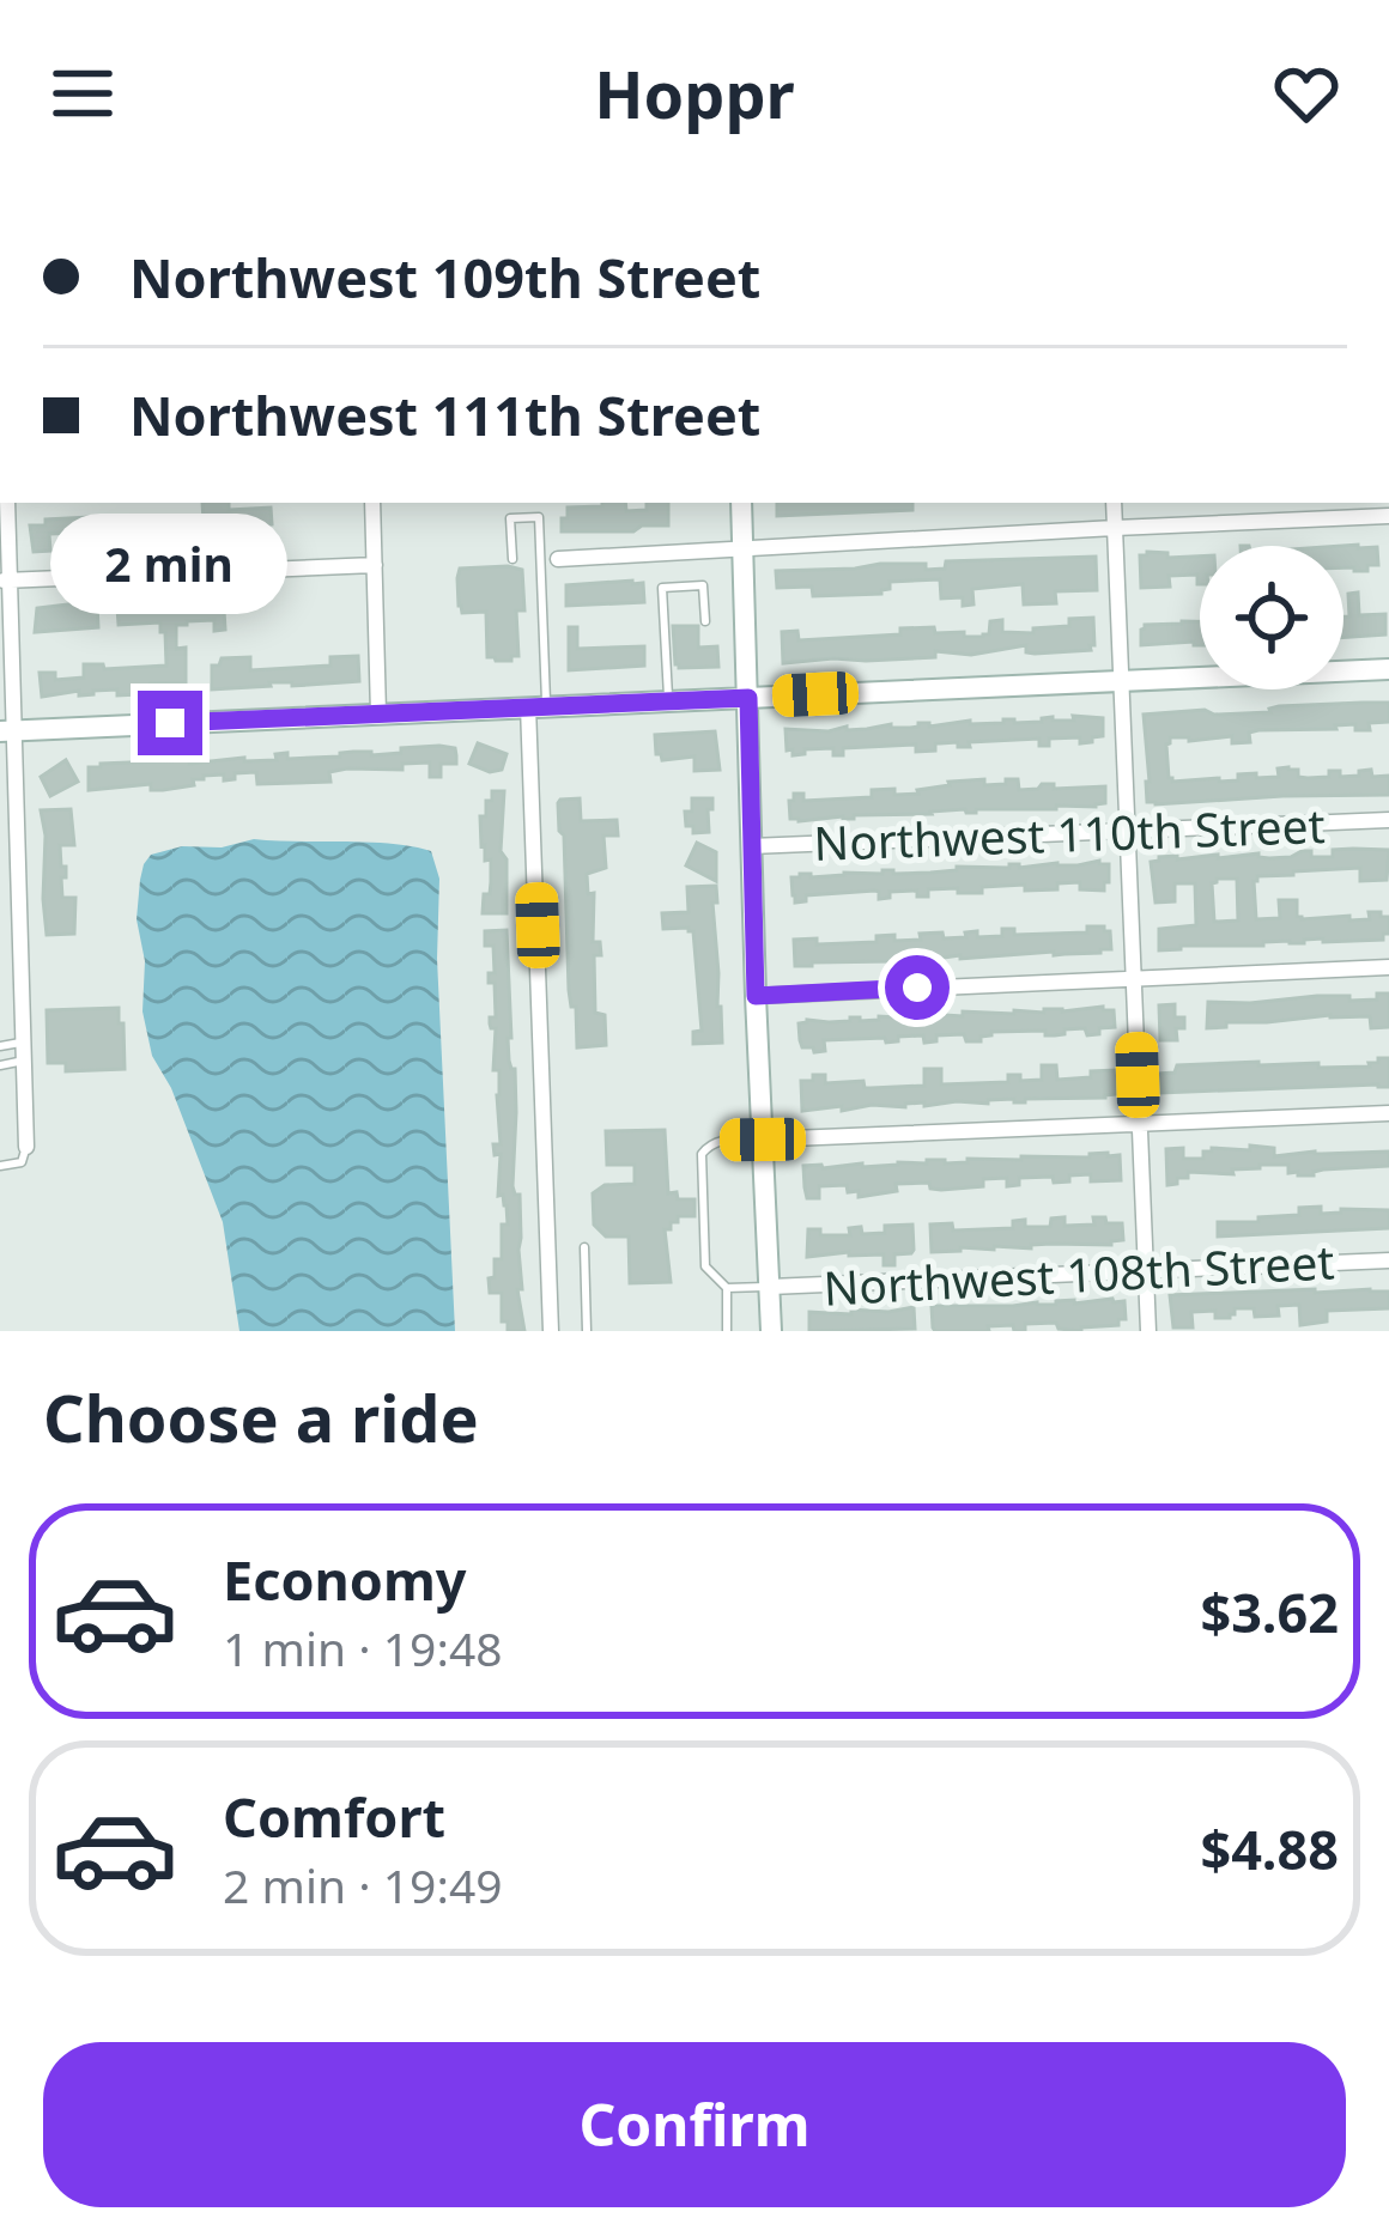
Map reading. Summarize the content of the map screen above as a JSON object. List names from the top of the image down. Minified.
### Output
{"streets":{"street":["Northwest 110th Street","Northwest 108th Street"]},"page":{"header":"Hoppr","banner":["Northwest 109th Street","Northwest 111th Street"],"bubble":"2 min","heading":"Choose a ride","list":[{"name":"Economy","note":"1 min · 19:48","value":"$3.62"},{"name":"Comfort","note":"2 min · 19:49","value":"$4.88"}],"buttons":"Confirm"}}
